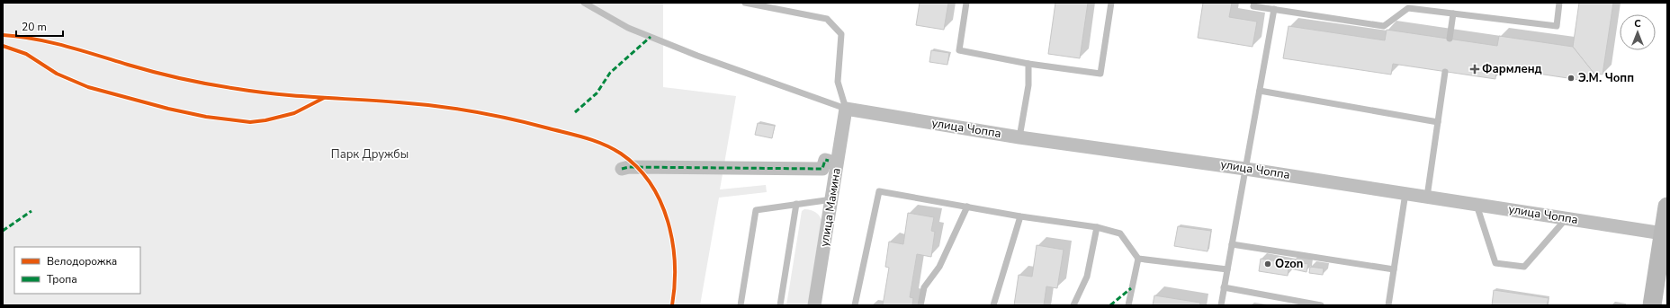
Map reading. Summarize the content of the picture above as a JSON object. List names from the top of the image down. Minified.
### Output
{"streets":{"street":["улица Чоппа","улица Мамина"]},"crossings":[["улица Чоппа","улица Мамина"]],"parks":["Парк Дружбы"],"places":{"health":["Фармленд"],"other":["Э.М. Чопп","Ozon"]},"legend":["Велодорожка","Тропа"],"scale_bar":"20 m","north":"top"}
